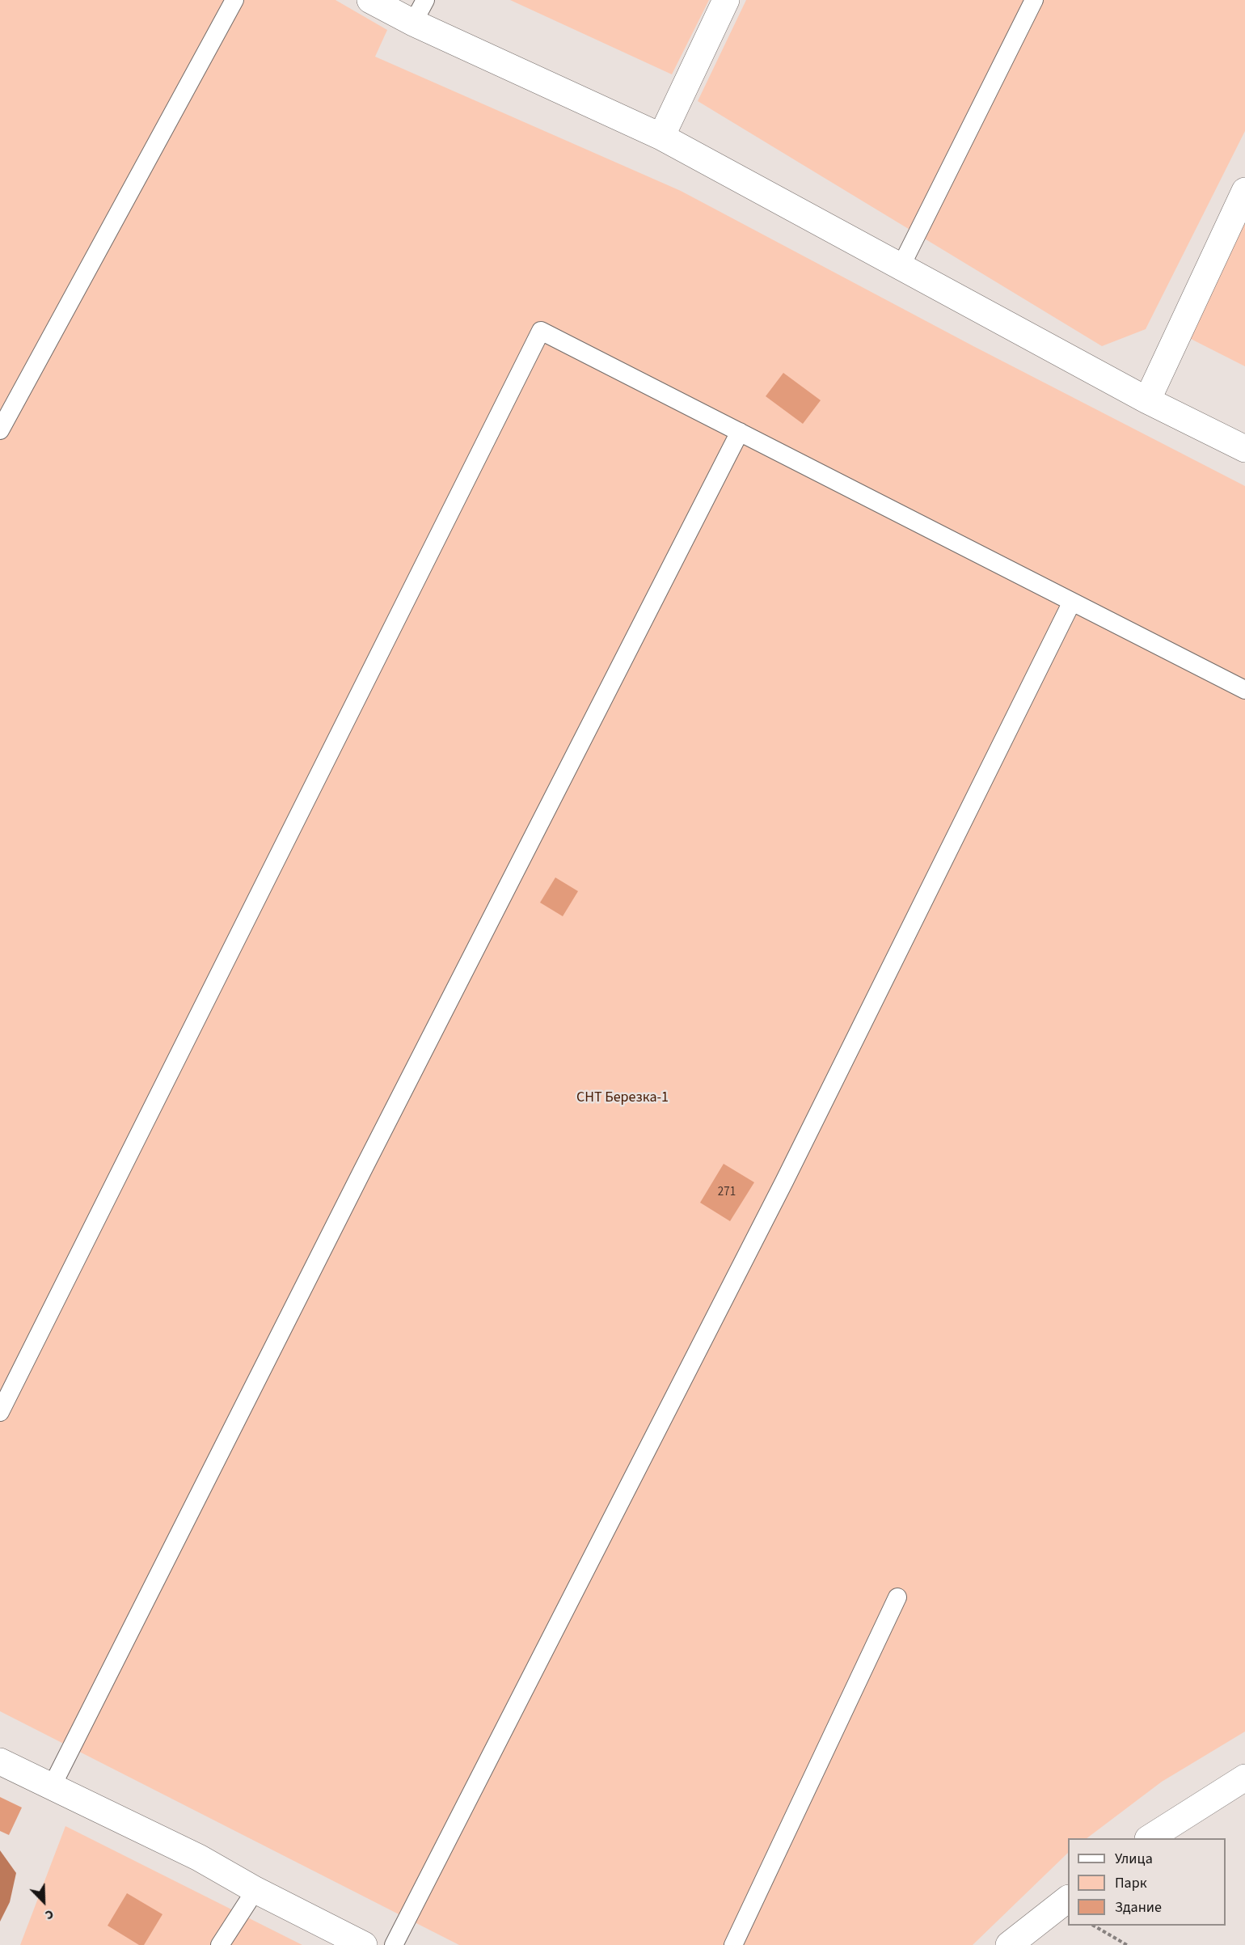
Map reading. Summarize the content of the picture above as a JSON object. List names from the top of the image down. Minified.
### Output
{"parks":["СНТ Березка-1"],"house_numbers":["271"],"legend":["Улица","Парк","Здание"],"north":"bottom right"}
